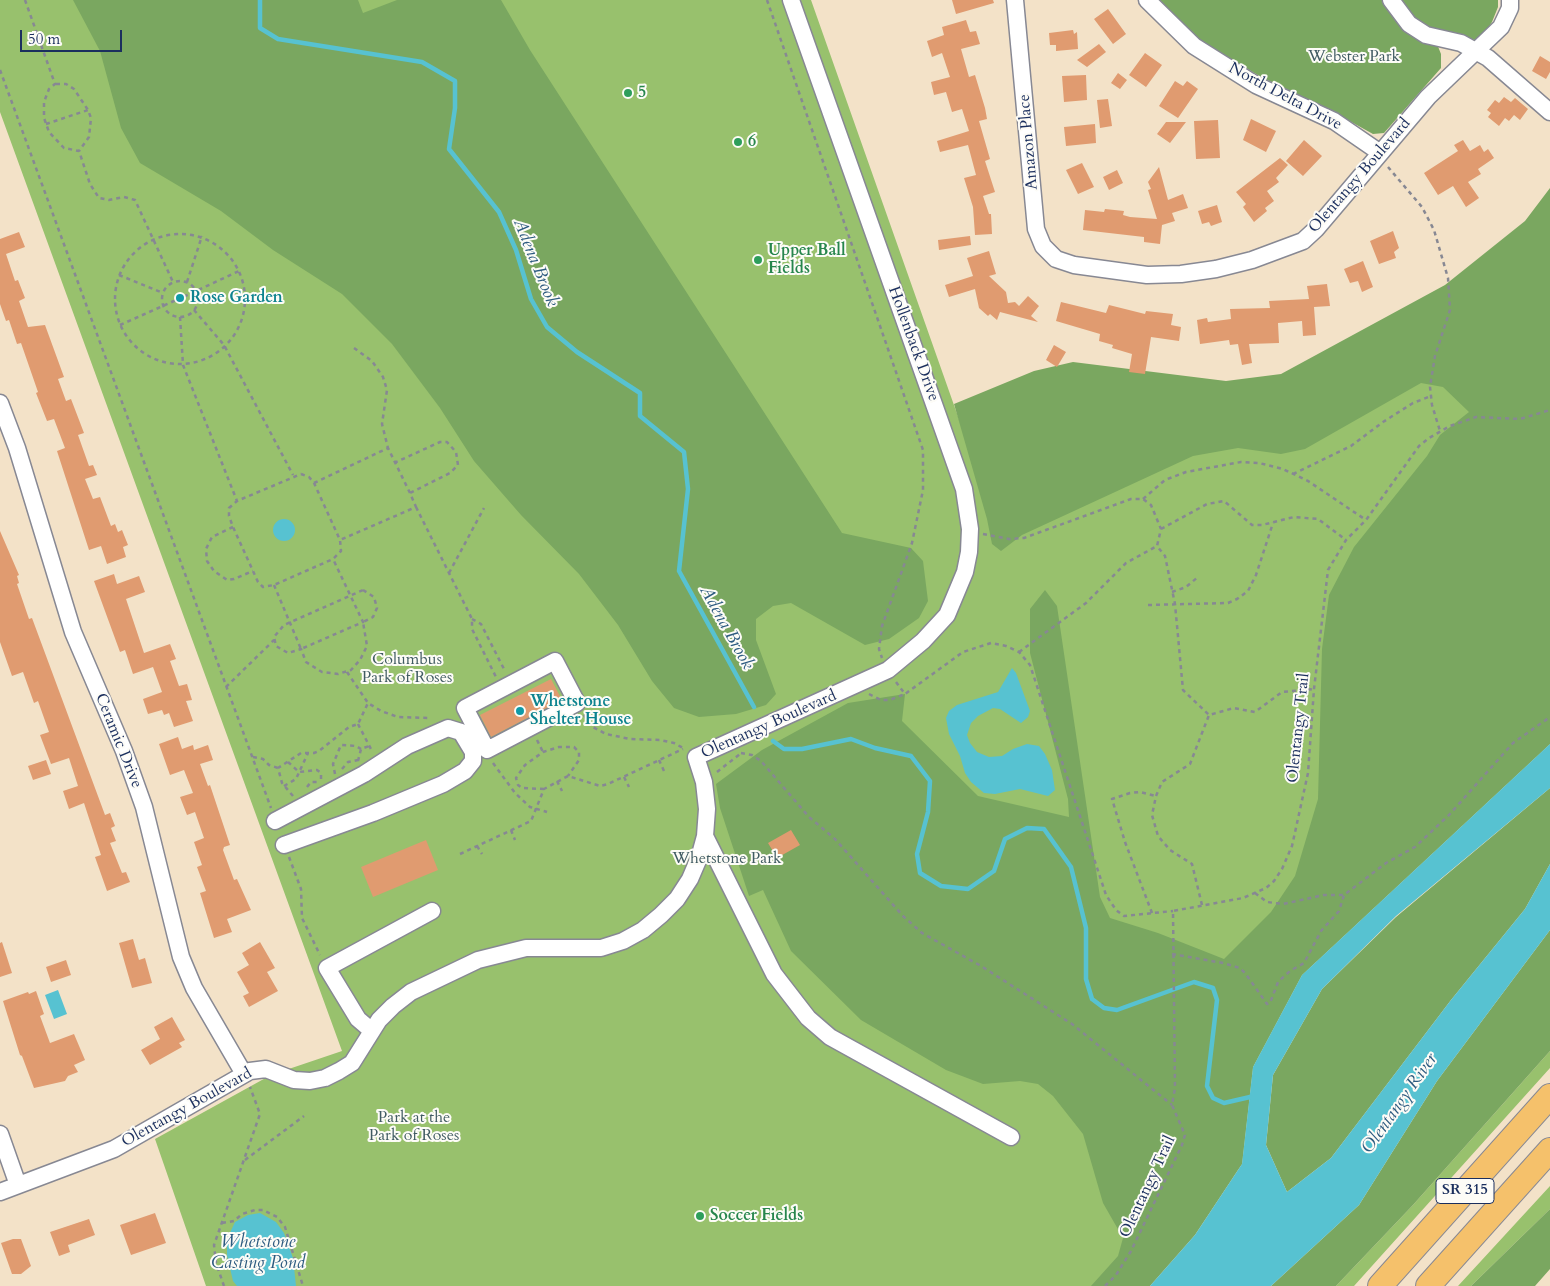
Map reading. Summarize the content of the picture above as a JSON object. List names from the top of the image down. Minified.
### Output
{"streets":{"highway":["SR 315"],"street":["North Delta Drive","Amazon Place","Olentangy Boulevard","Hollenback Drive","Ceramic Drive"],"path":["Olentangy Trail"]},"crossings":[["North Delta Drive","Olentangy Boulevard"],["Amazon Place","Olentangy Boulevard"],["Olentangy Boulevard","Hollenback Drive"],["Olentangy Boulevard","Ceramic Drive"]],"water":["Adena Brook","Olentangy River","Whetstone Casting Pond"],"parks":["Webster Park","Columbus Park of Roses","Whetstone Park","Park at the Park of Roses"],"places":["5","6","Upper Ball Fields","Rose Garden","Whetstone Shelter House","Soccer Fields"],"scale_bar":"50 m"}
